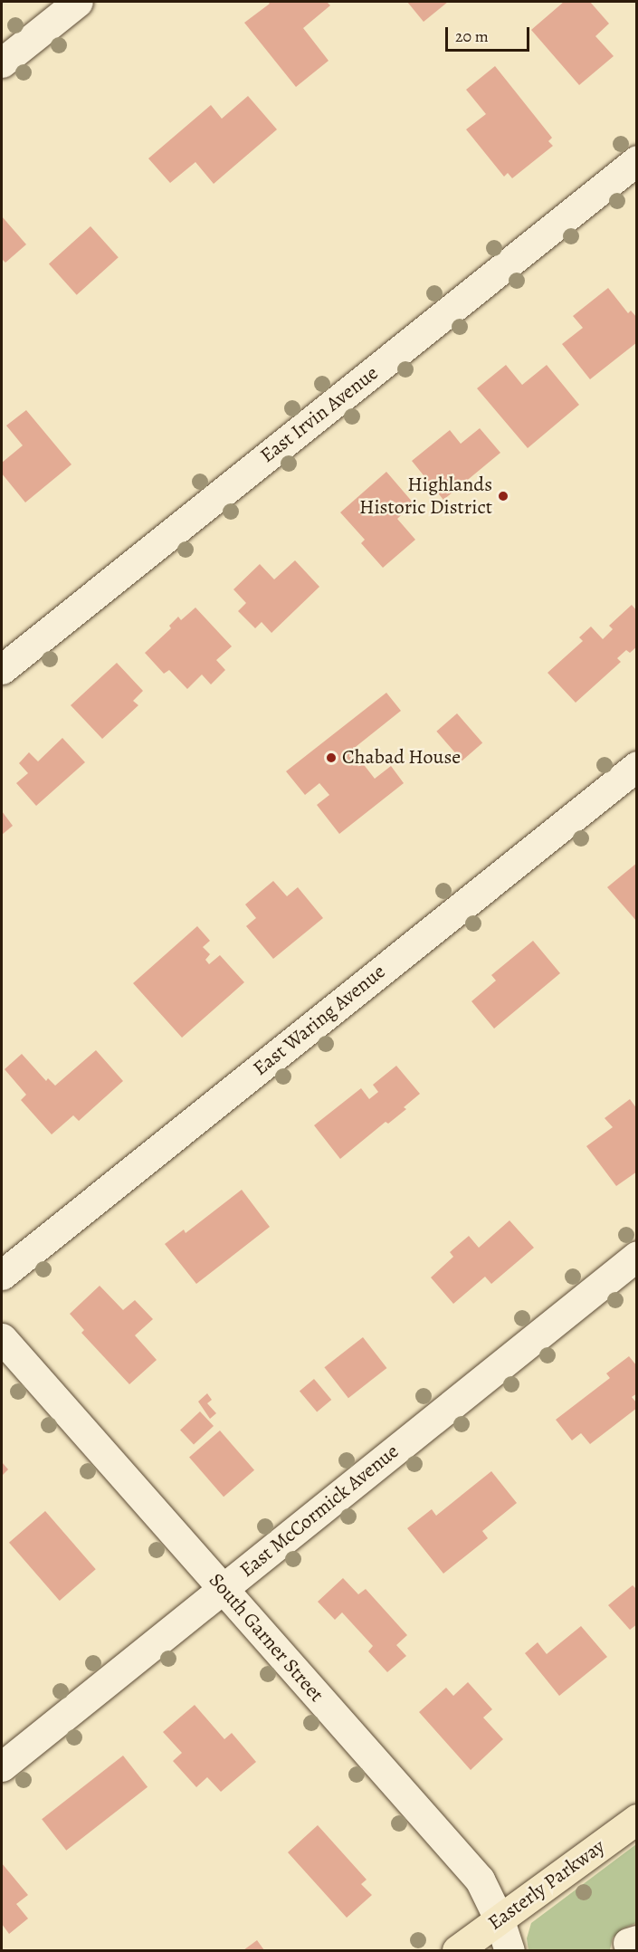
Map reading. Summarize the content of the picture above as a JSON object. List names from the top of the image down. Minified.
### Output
{"streets":{"main road":["Easterly Parkway"],"street":["East Irvin Avenue","East Waring Avenue","East McCormick Avenue","South Garner Street"]},"crossings":[["East McCormick Avenue","South Garner Street"],["South Garner Street","Easterly Parkway"]],"places":["Highlands Historic District","Chabad House"],"scale_bar":"20 m"}
